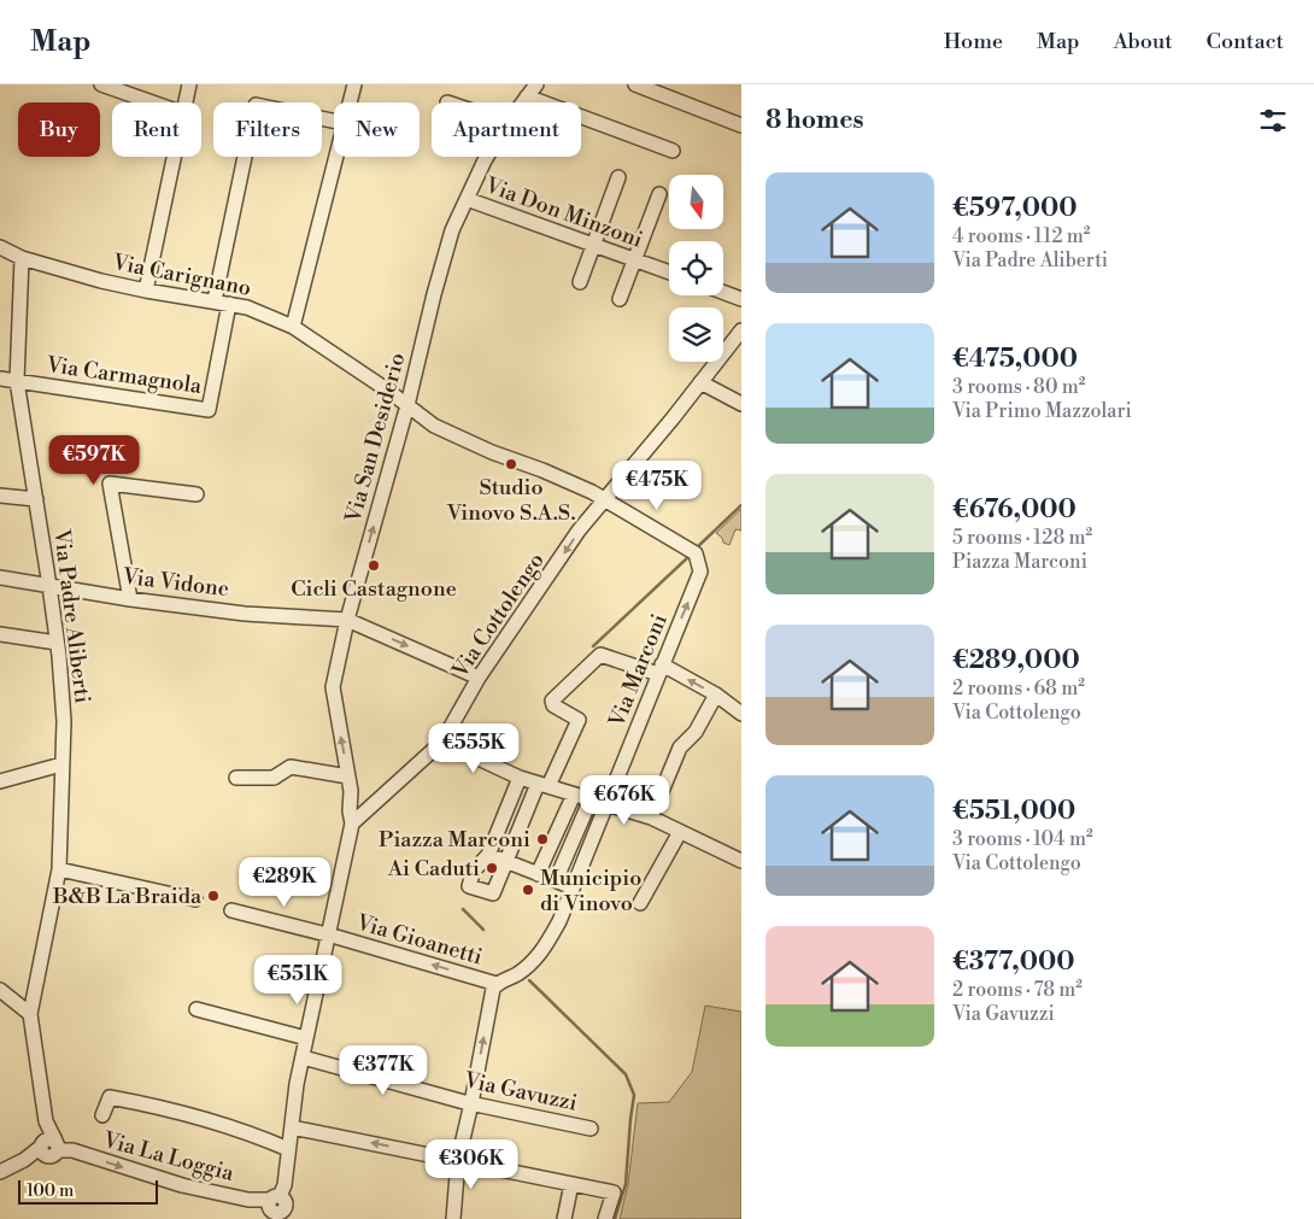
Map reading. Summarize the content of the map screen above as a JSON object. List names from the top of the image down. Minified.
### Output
{"streets":{"street":["Via Don Minzoni","Via Carignano","Via Carmagnola","Via San Desiderio","Via Vidone","Via Cottolengo","Via Padre Aliberti","Via Marconi","Via Gioanetti","Via Gavuzzi","Via La Loggia"]},"crossings":[["Via Don Minzoni","Via San Desiderio"],["Via Carignano","Via Carmagnola"],["Via Carignano","Via San Desiderio"],["Via Carignano","Via Cottolengo"],["Via Carignano","Via Padre Aliberti"],["Via Carignano","Via Marconi"],["Via Carmagnola","Via Padre Aliberti"],["Via San Desiderio","Via Vidone"],["Via San Desiderio","Via Cottolengo"],["Via Vidone","Via Padre Aliberti"],["Via Padre Aliberti","Via La Loggia"]],"one_way":["Via San Desiderio","Via Marconi","Via Gioanetti"],"places":["Studio Vinovo S.A.S.","Cicli Castagnone","Piazza Marconi","Ai Caduti","Municipio di Vinovo","B&B La Braida"],"scale_bar":"100 m","north":"bottom","page":{"header":"Map","nav":["Home","Map","About","Contact"],"heading":"8 homes","chip":["Buy","Rent","Filters","New","Apartment"],"list":[{"name":"€597,000","note":"4 rooms · 112 m² · Via Padre Aliberti"},{"name":"€475,000","note":"3 rooms · 80 m² · Via Primo Mazzolari"},{"name":"€676,000","note":"5 rooms · 128 m² · Piazza Marconi"},{"name":"€289,000","note":"2 rooms · 68 m² · Via Cottolengo"},{"name":"€551,000","note":"3 rooms · 104 m² · Via Cottolengo"},{"name":"€377,000","note":"2 rooms · 78 m² · Via Gavuzzi"}],"price":["€597K","€475K","€555K","€676K","€289K","€551K","€377K","€306K"],"scale":"100 m"}}
